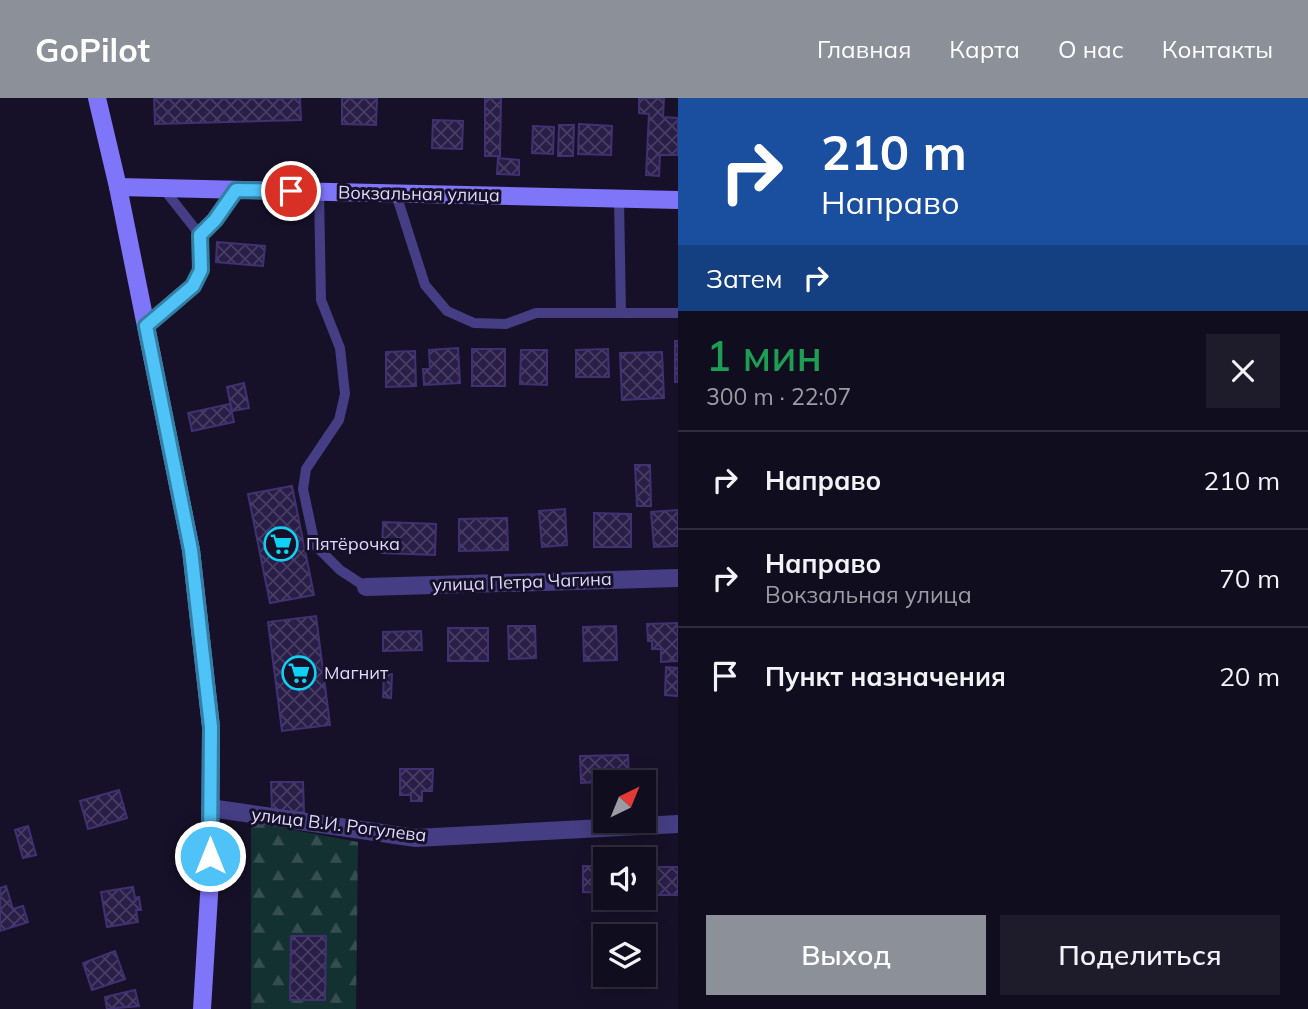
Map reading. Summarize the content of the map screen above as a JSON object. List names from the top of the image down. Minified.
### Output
{"streets":{"street":["Вокзальная улица","улица Петра Чагина","улица В.И. Рогулева"]},"places":{"supermarket":["Пятёрочка","Магнит"]},"north":"top right","page":{"header":"GoPilot","nav":["Главная","Карта","О нас","Контакты"],"turn":["210 m","Направо"],"then":"Затем","heading":["1 мин","300 m · 22:07"],"list":[{"name":"Направо","value":"210 m"},{"name":"Направо","note":"Вокзальная улица","value":"70 m"},{"name":"Пункт назначения","value":"20 m"}],"buttons":["Выход","Поделиться"]}}
